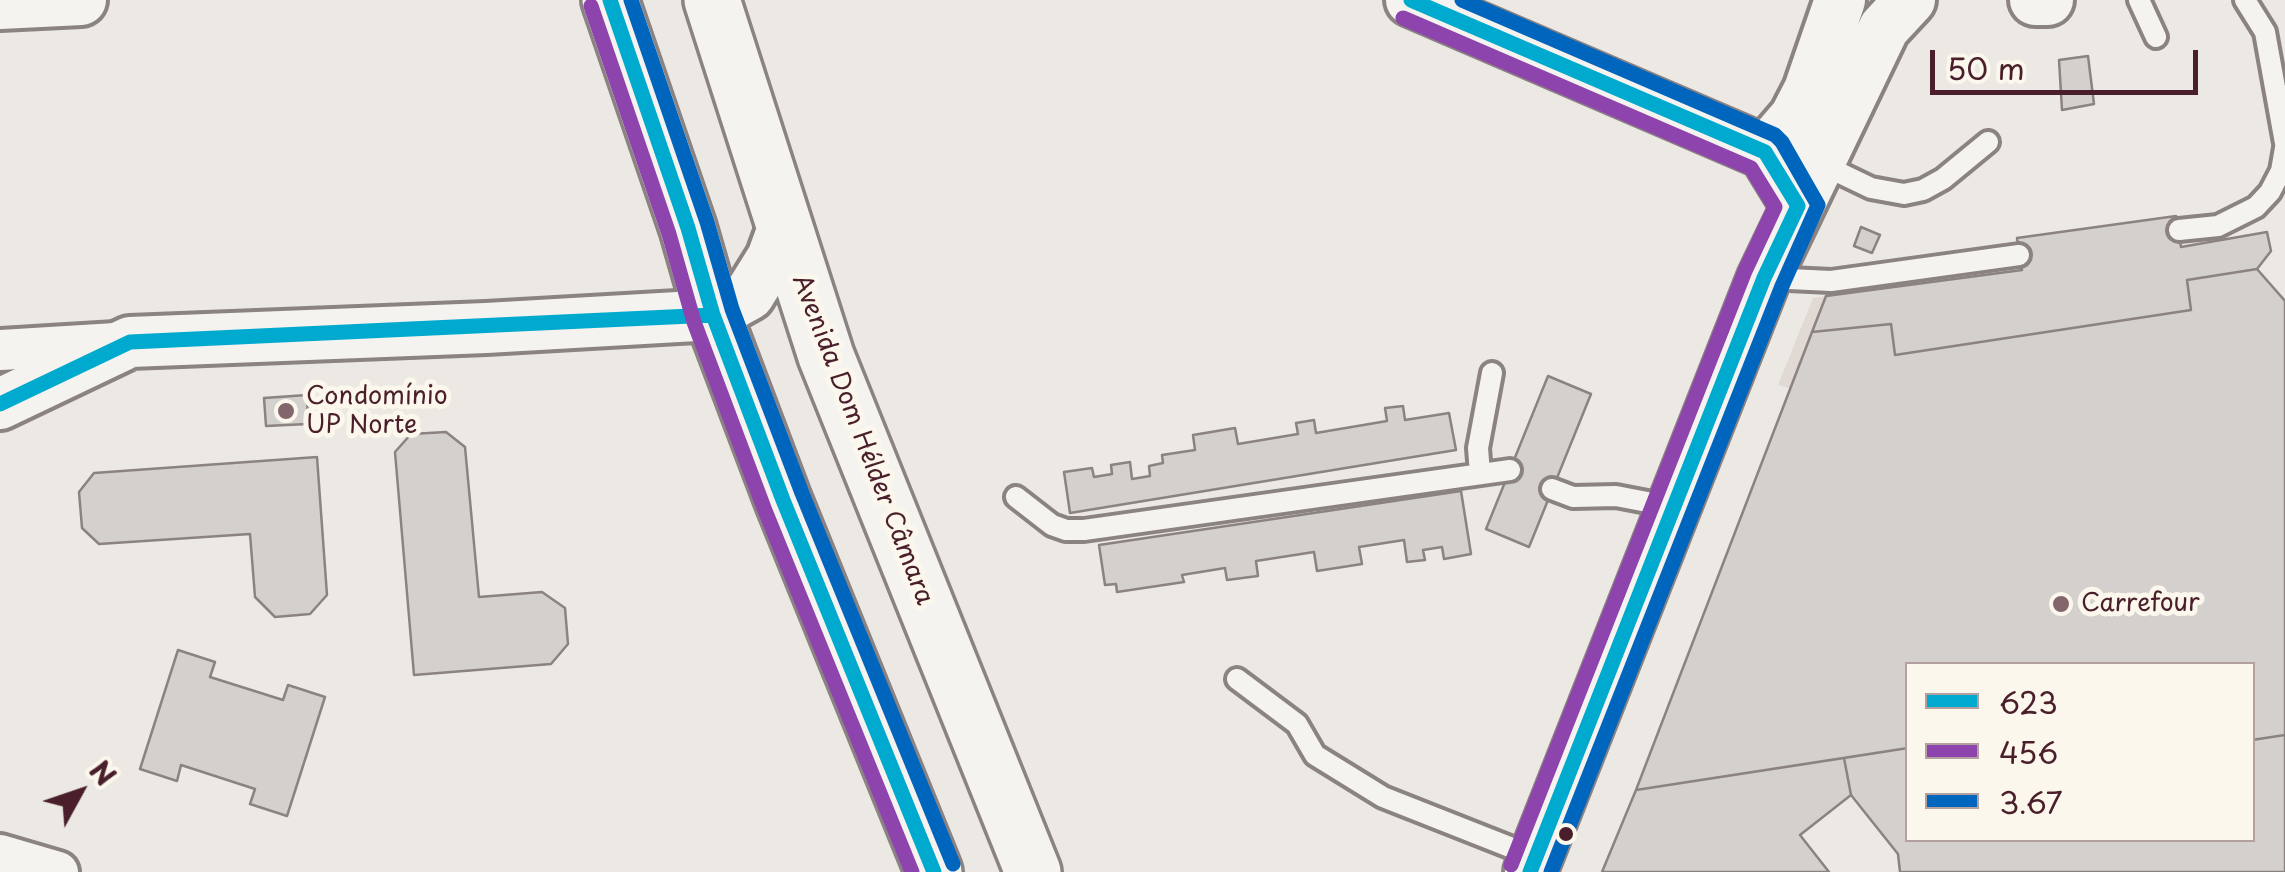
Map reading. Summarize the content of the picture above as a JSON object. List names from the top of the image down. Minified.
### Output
{"streets":{"main road":["Avenida Dom Hélder Câmara"]},"places":["Condomínio UP Norte","Carrefour"],"lines":["transit line 623","transit line 3.67","transit line 456"],"legend":["623","456","3.67"],"scale_bar":"50 m","north":"top right"}
